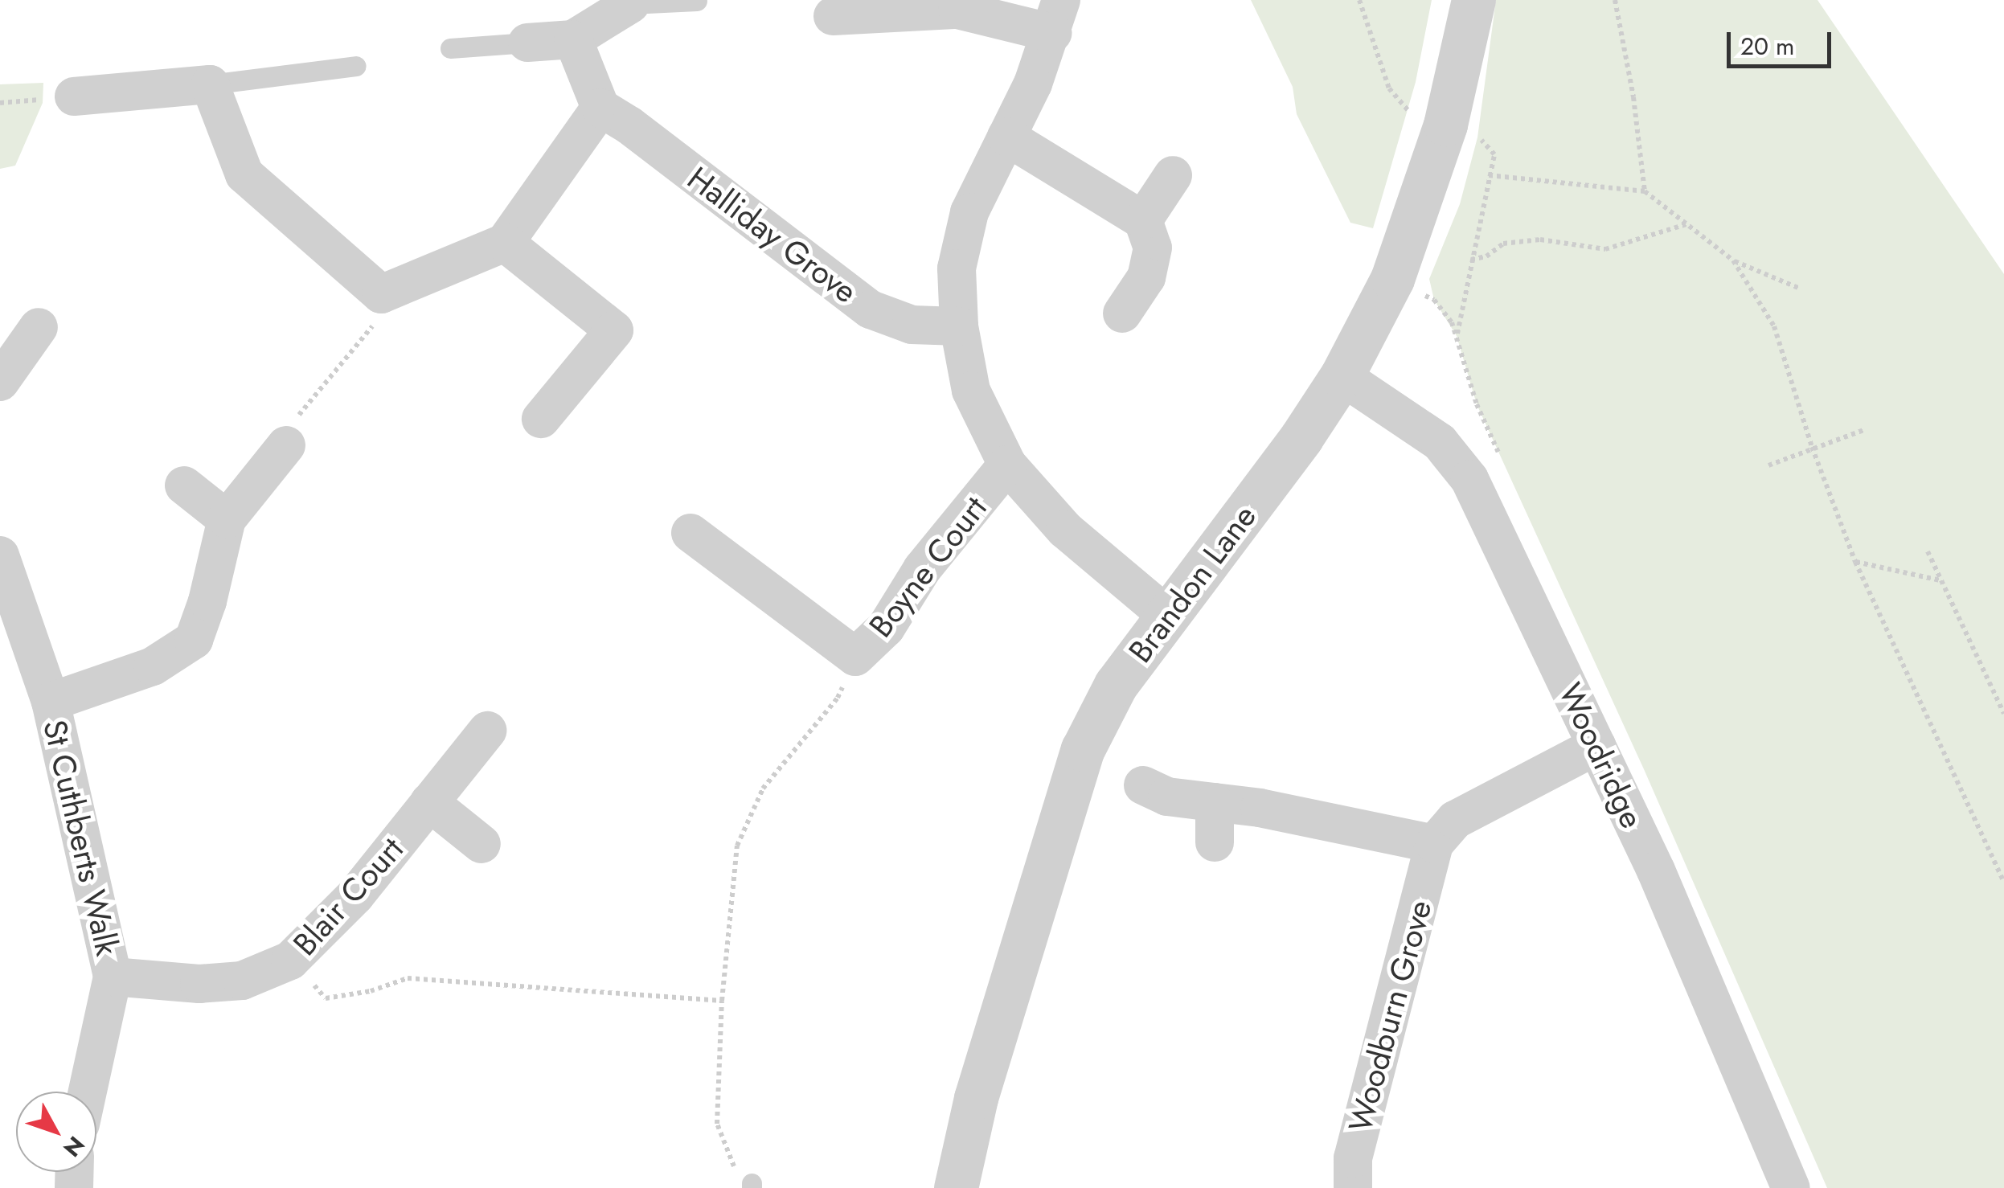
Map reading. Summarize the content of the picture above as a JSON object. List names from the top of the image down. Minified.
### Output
{"streets":{"street":["Halliday Grove","Boyne Court","Brandon Lane","Woodridge","St Cuthberts Walk","Blair Court","Woodburn Grove"]},"crossings":[["Brandon Lane","Woodridge"],["St Cuthberts Walk","Blair Court"]],"scale_bar":"20 m","north":"bottom right"}
